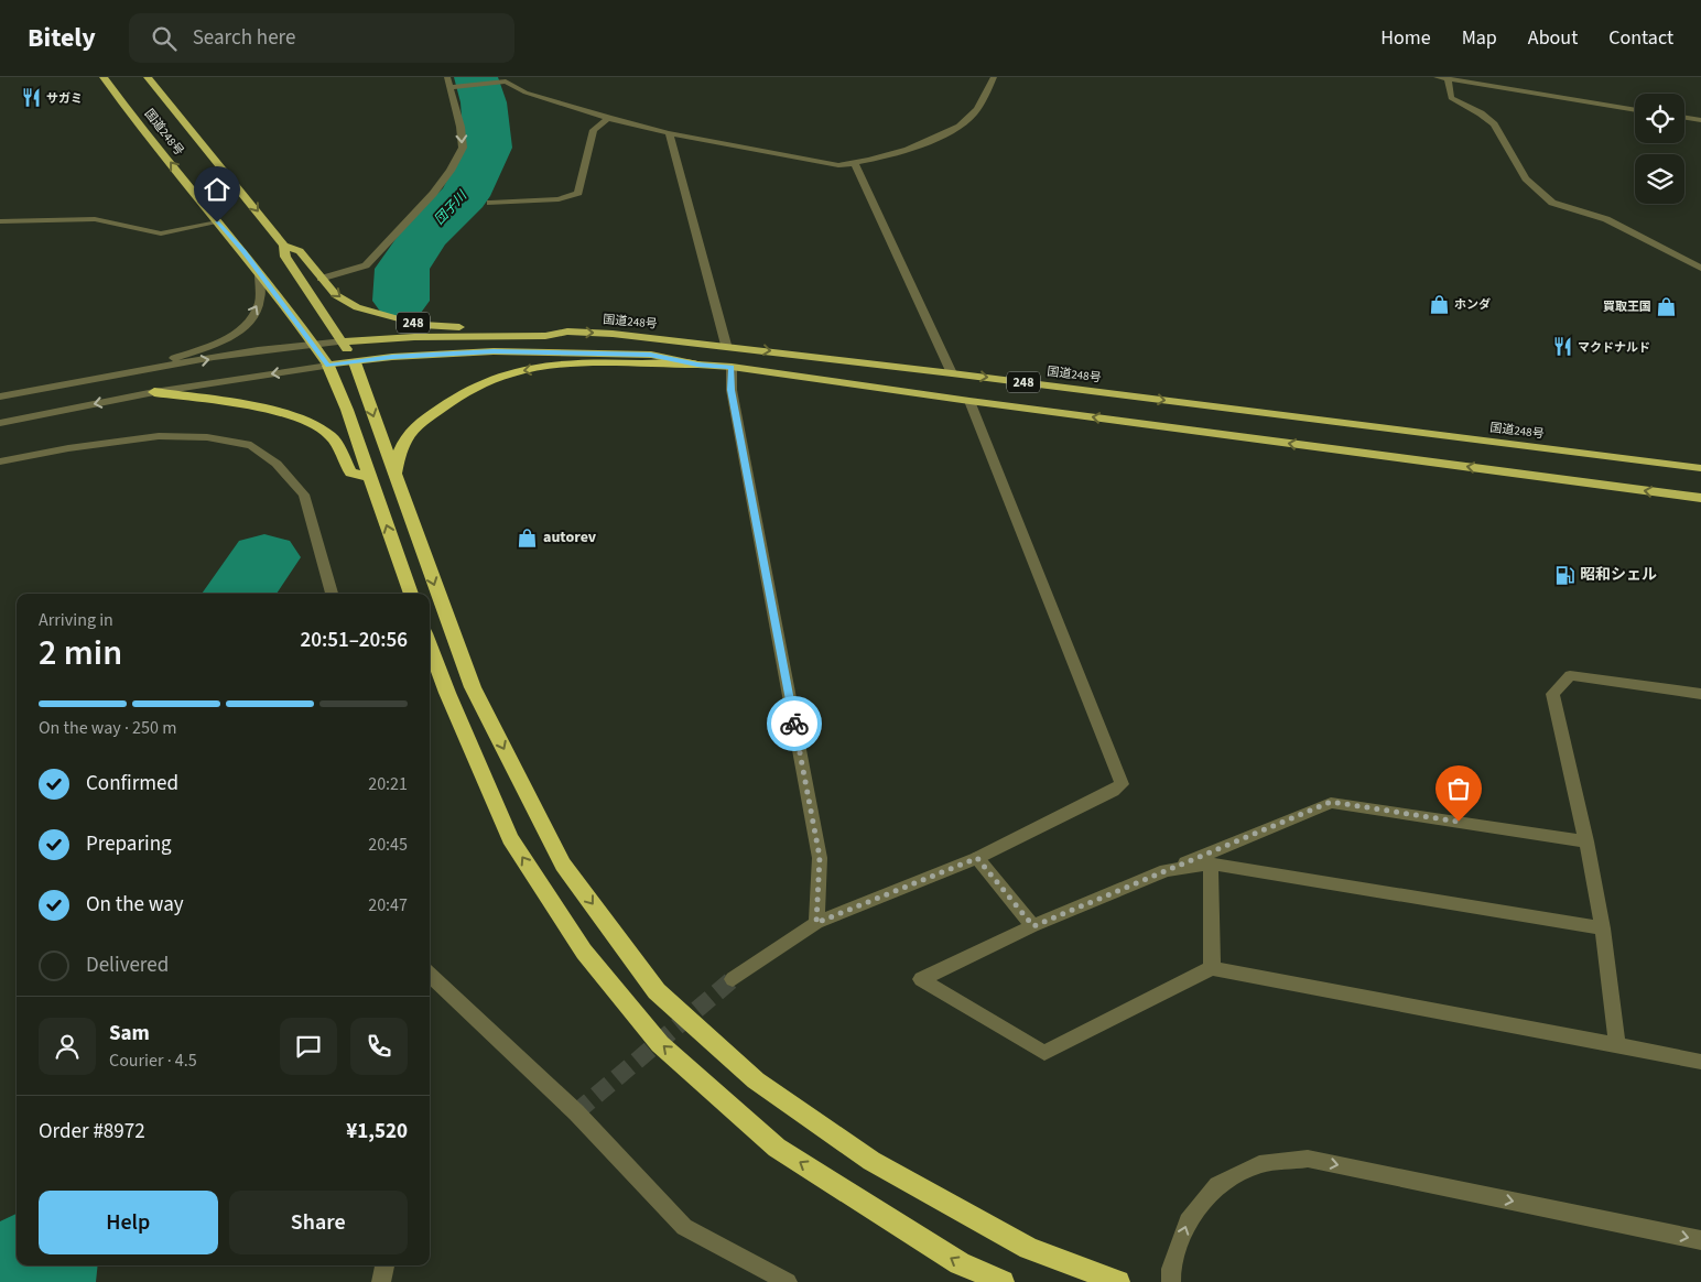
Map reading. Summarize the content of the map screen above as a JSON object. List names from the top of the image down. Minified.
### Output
{"streets":{"highway":["国道248号","248"]},"crossings":[["国道248号","248"]],"water":["団子川"],"places":{"restaurant":["サガミ","マクドナルド"],"shop":["ホンダ","買取王国","autorev"],"fuel station":["昭和シェル"]},"page":{"header":"Bitely","search":"Search here","nav":["Home","Map","About","Contact"],"heading":["2 min","Arriving in","20:51–20:56"],"panel":["Sam","Courier · 4.5","Order #8972","¥1,520"],"bar":"On the way · 250 m","list":[["Confirmed","20:21"],["Preparing","20:45"],["On the way","20:47"],"Delivered"],"buttons":["Help","Share"]}}
